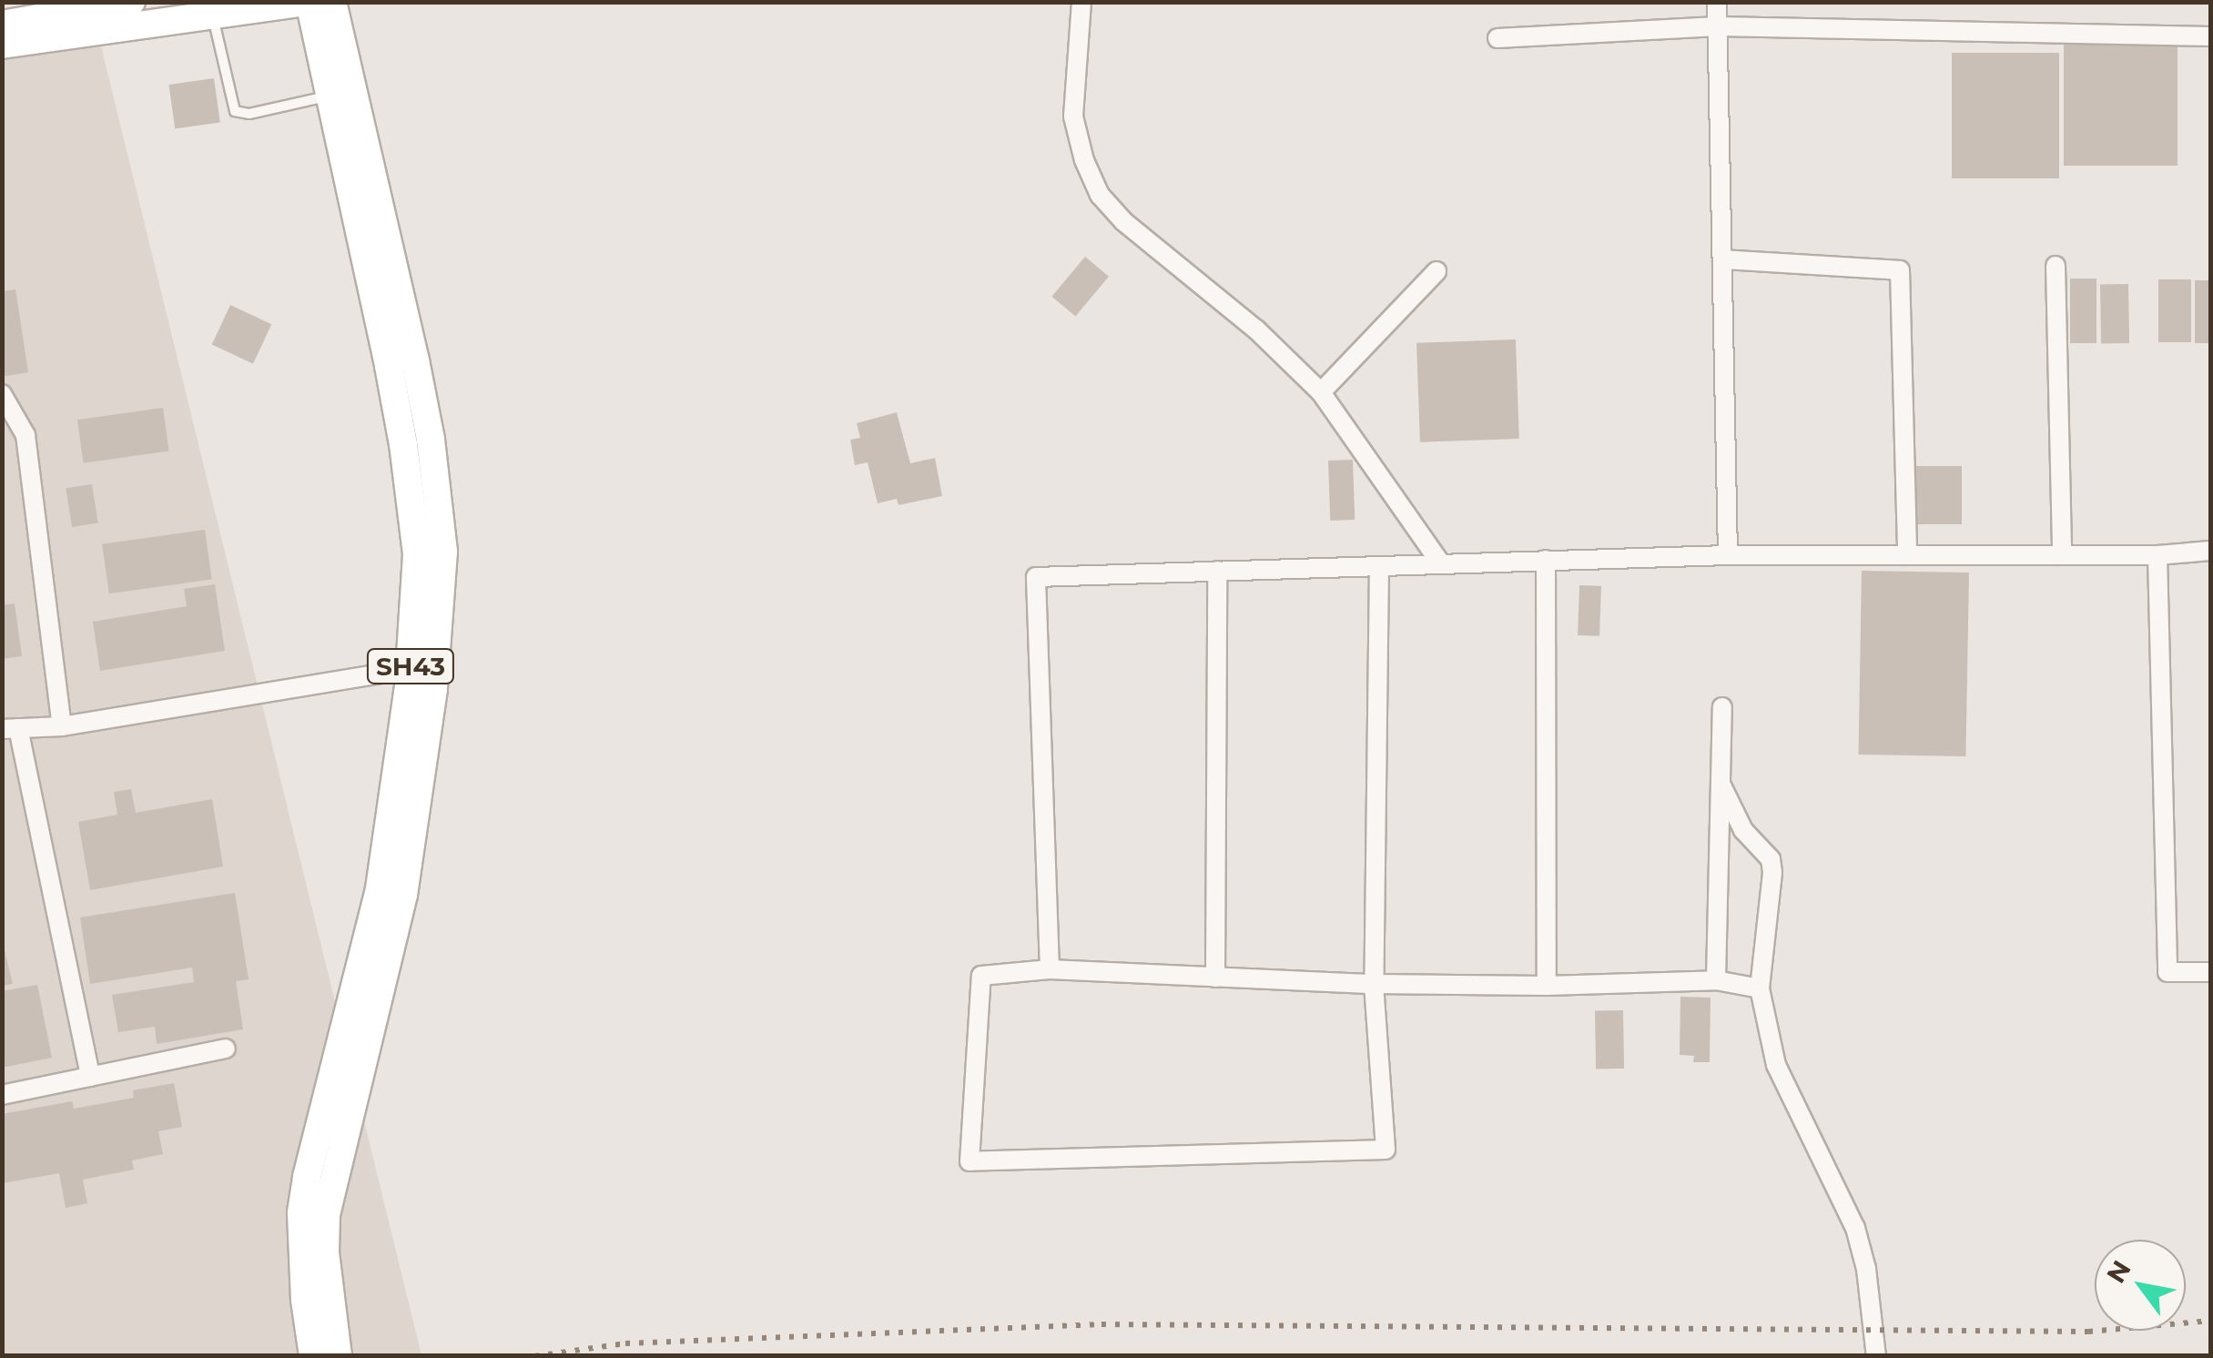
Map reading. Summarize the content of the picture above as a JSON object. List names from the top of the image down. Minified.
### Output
{"streets":{"main road":["SH43"]},"north":"top left"}
